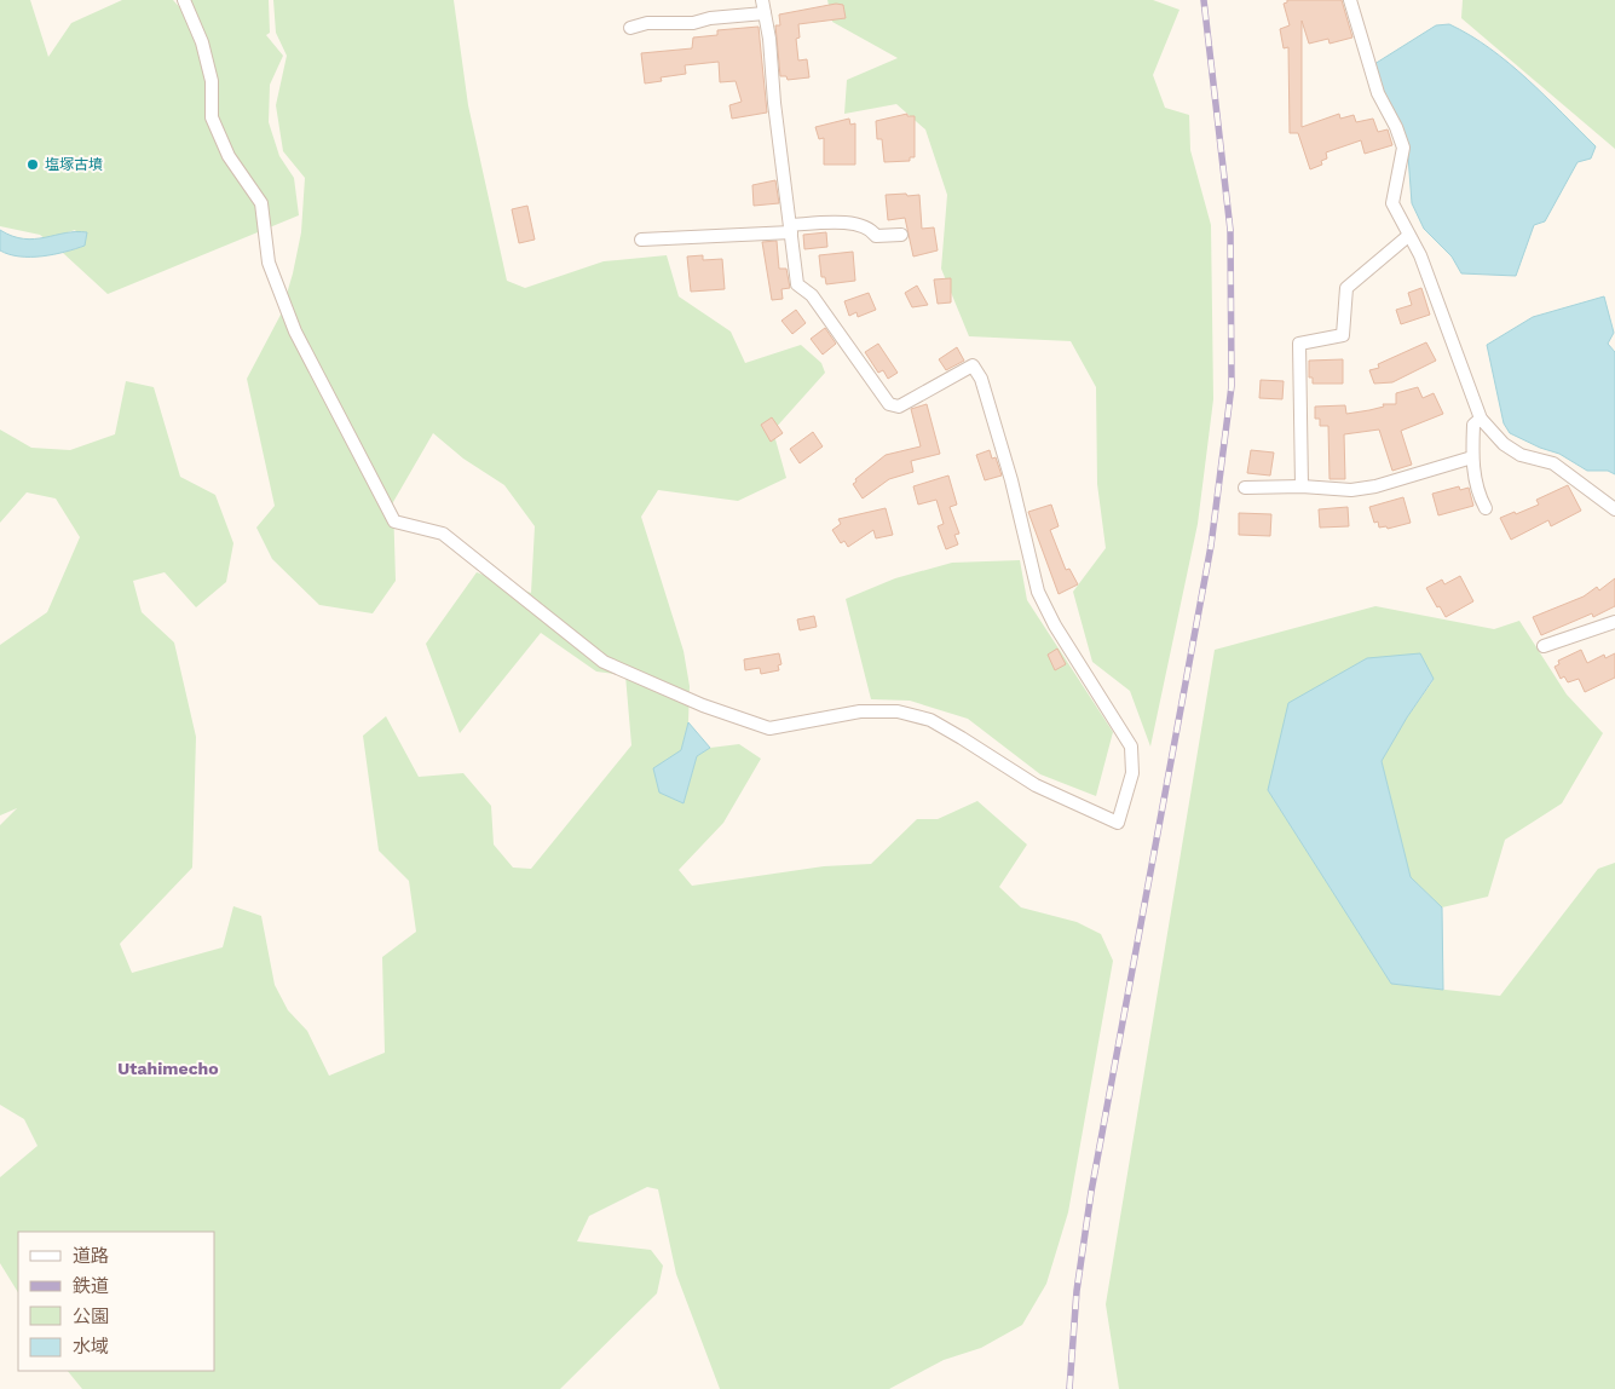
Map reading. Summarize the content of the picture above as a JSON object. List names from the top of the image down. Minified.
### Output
{"districts":["Utahimecho"],"places":["塩塚古墳"],"legend":["道路","鉄道","公園","水域"]}
